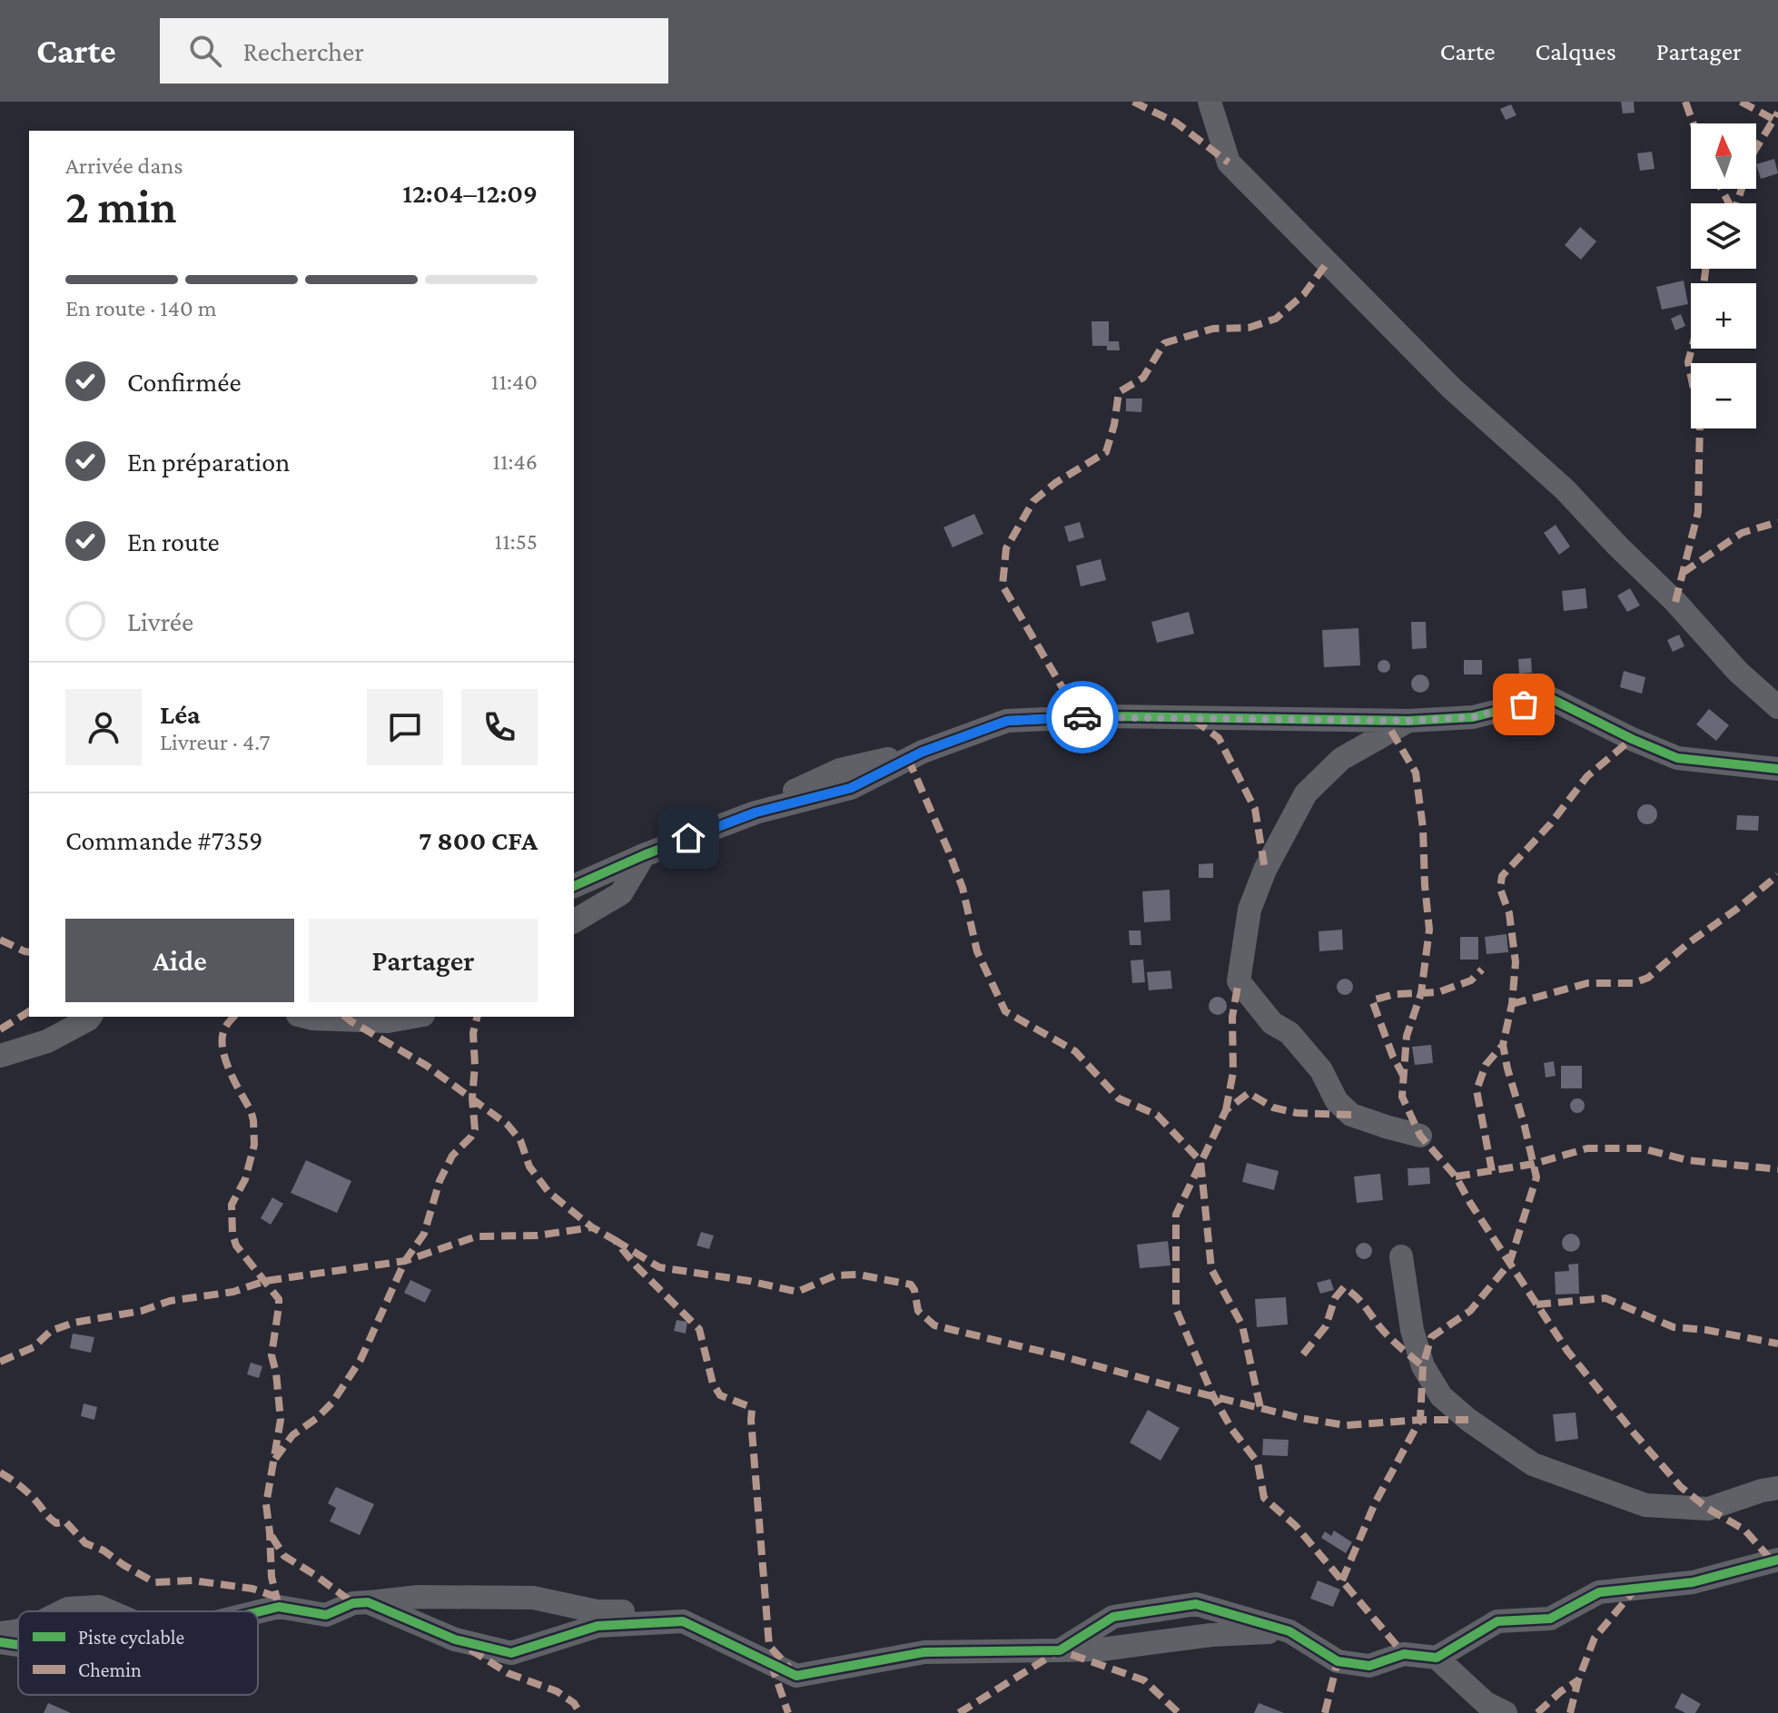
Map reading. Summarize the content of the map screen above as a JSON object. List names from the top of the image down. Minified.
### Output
{"legend":["Piste cyclable","Chemin"],"north":"top","page":{"header":"Carte","search":"Rechercher","nav":["Carte","Calques","Partager"],"map_buttons":["+","−"],"heading":["2 min","Arrivée dans","12:04–12:09"],"panel":["Léa","Livreur · 4.7","Commande #7359","7 800 CFA"],"bar":"En route · 140 m","list":[["Confirmée","11:40"],["En préparation","11:46"],["En route","11:55"],"Livrée"],"buttons":["Aide","Partager"]}}
